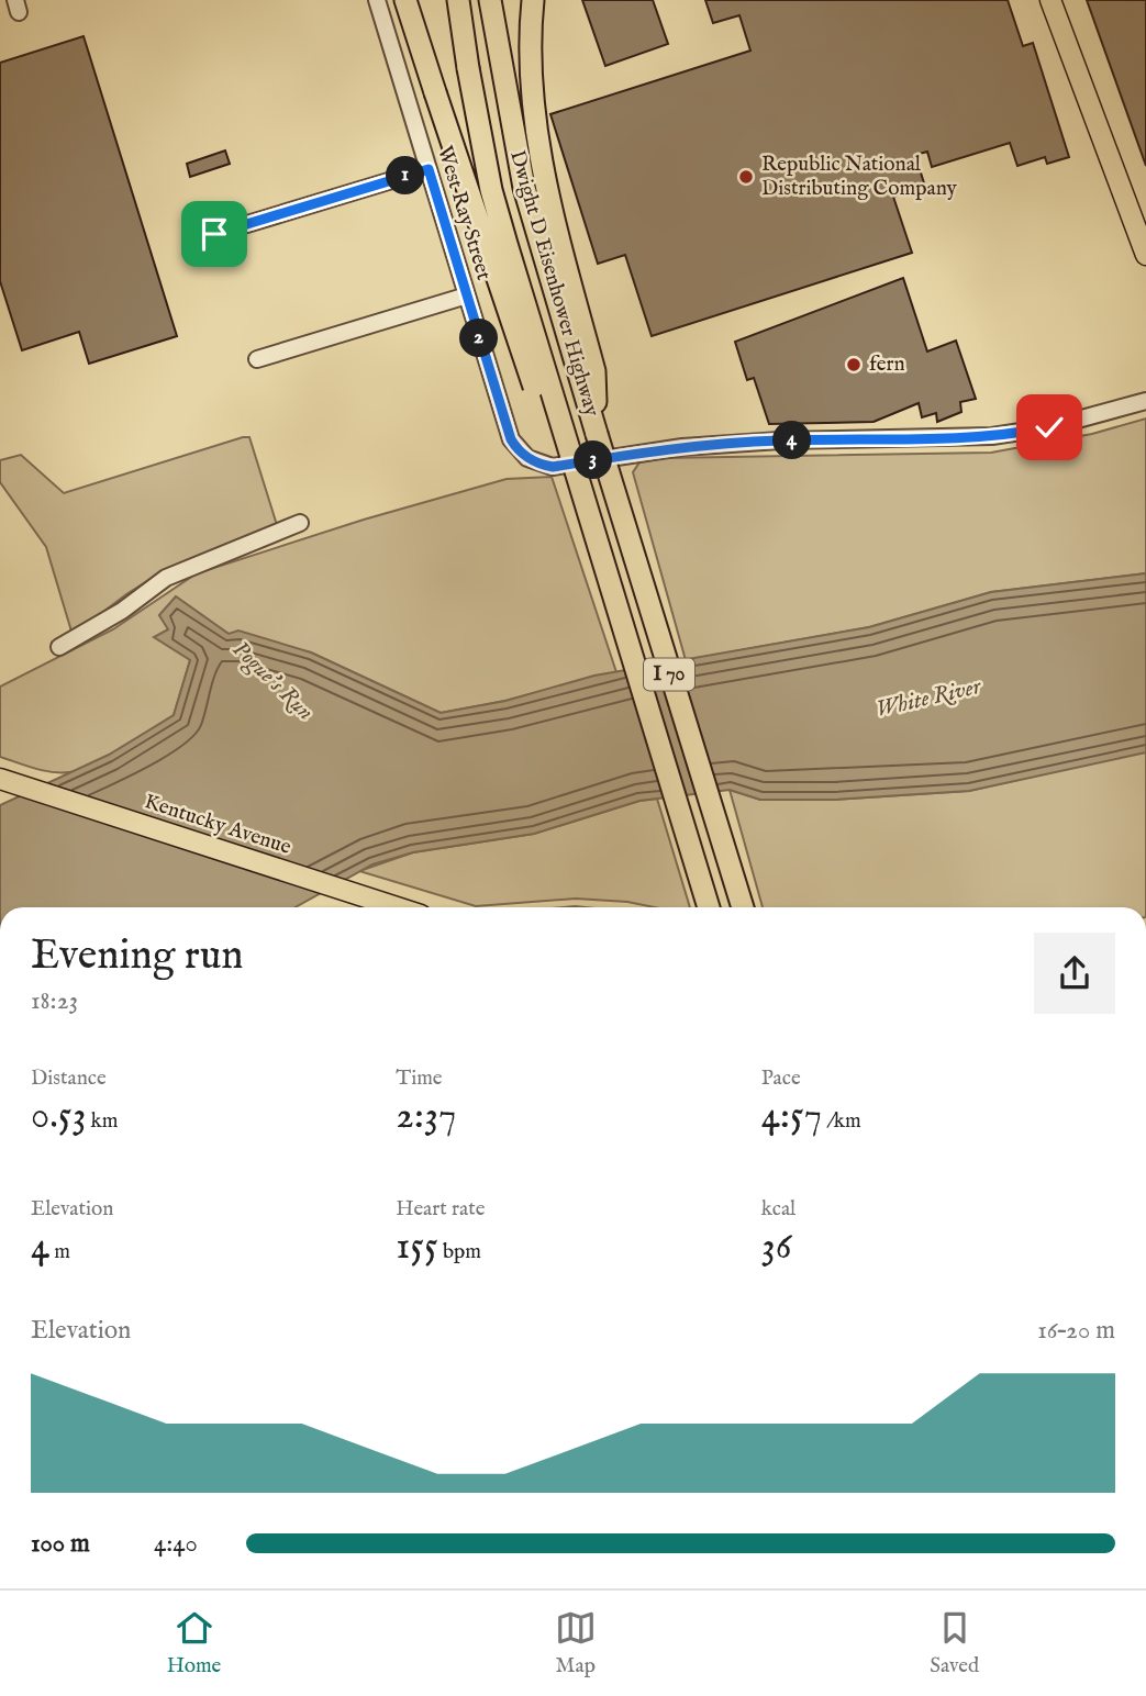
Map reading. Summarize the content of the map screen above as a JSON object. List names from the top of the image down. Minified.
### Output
{"streets":{"highway":["Dwight D Eisenhower Highway","I 70"],"main road":["Kentucky Avenue"],"street":["West Ray Street"]},"water":["Pogue's Run","White River"],"places":["Republic National Distributing Company","fern"],"page":{"pins":["1","2","4","3"],"heading":["Evening run","18:23"],"stats":[["Distance","0.53 km"],["Time","2:37"],["Pace","4:57 /km"],["Elevation","4 m"],["Heart rate","155 bpm"],["kcal","36"]],"chart":["Elevation","16–20 m"],"list":[{"name":"100 m","note":"4:40"}],"tabs":["Home","Map","Saved"]}}
